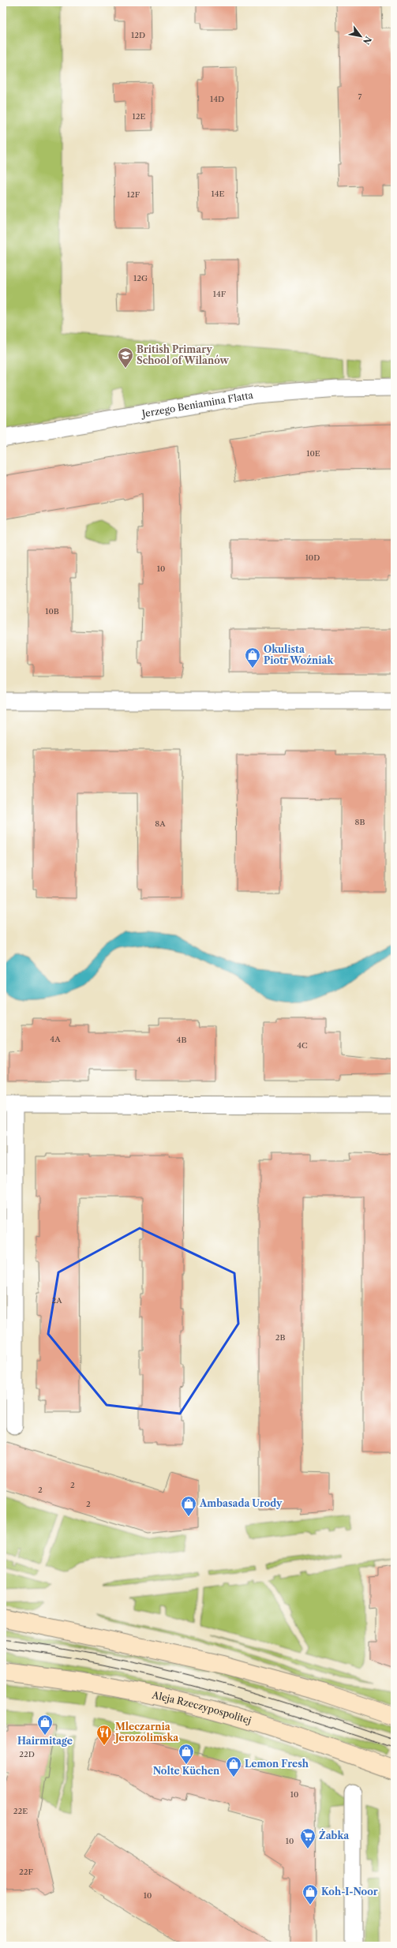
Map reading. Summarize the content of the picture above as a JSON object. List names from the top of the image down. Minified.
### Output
{"streets":{"street":["Jerzego Beniamina Flatta","Aleja Rzeczypospolitej"]},"places":{"school or university":["British Primary School of Wilanów"],"shop":["Okulista Piotr Woźniak","Ambasada Urody","Hairmitage","Nolte Küchen","Lemon Fresh","Koh-I-Noor"],"restaurant":["Mleczarnia Jerozolimska"],"supermarket":["Żabka"]},"house_numbers":["12D","7","14D","12E","14E","12F","12G","14F","10E","10D","10","10B","8B","8A","4A","4B","4C","2A","2B","2","2","2","22D","10","22E","10","22F","10"],"north":"bottom right"}
